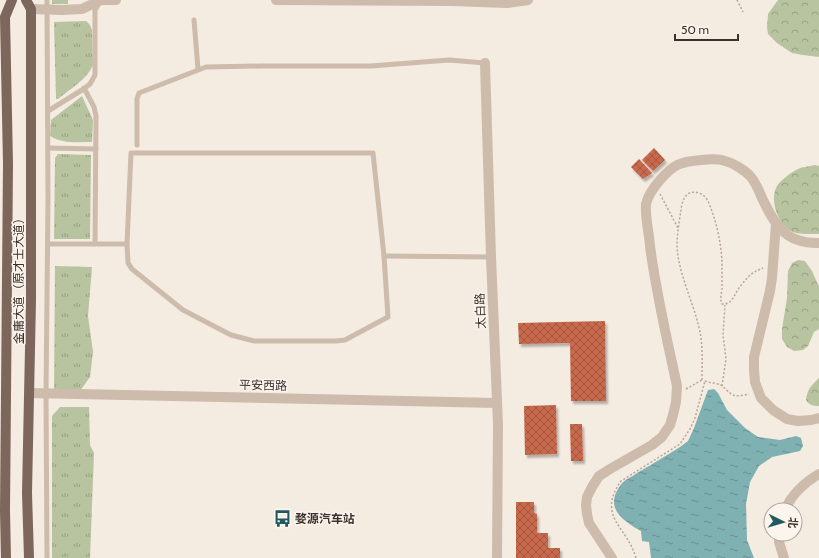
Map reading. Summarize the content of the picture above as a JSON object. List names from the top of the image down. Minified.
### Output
{"streets":{"main road":["金庸大道（原才士大道）"],"street":["太白路","平安西路"]},"crossings":[["金庸大道（原才士大道）","平安西路"],["太白路","平安西路"]],"places":{"bus stop":["婺源汽车站"]},"scale_bar":"50 m","north":"right"}
